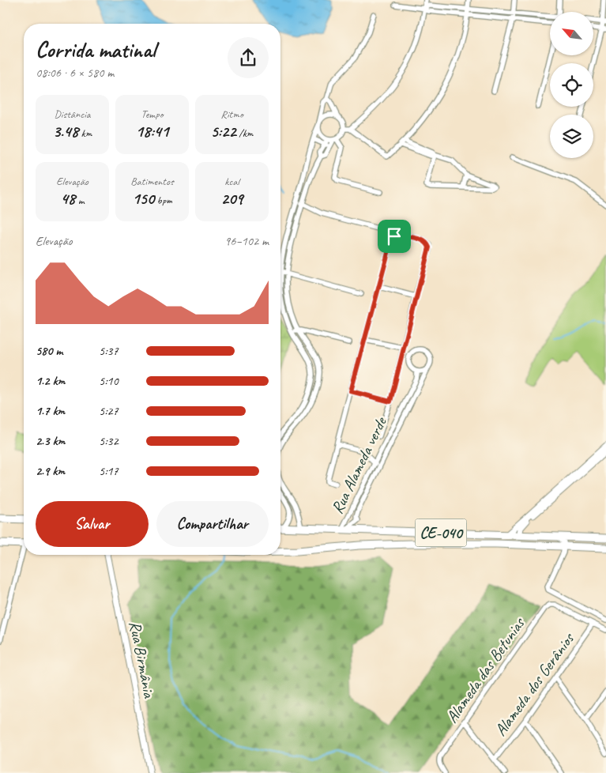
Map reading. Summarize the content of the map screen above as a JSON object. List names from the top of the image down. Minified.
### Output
{"streets":{"highway":["CE-040"],"street":["Rua Alameda verde","Rua Birmânia","Alameda das Betunias","Alameda dos Gerânios"]},"crossings":[["Rua Alameda verde","CE-040"],["Alameda das Betunias","Alameda dos Gerânios"]],"north":"top left","page":{"heading":["Corrida matinal","08:06 · 6 × 580 m"],"stats":[["Distância","3.48 km"],["Tempo","18:41"],["Ritmo","5:22 /km"],["Elevação","48 m"],["Batimentos","150 bpm"],["kcal","209"]],"chart":["Elevação","96–102 m"],"list":[{"name":"580 m","note":"5:37"},{"name":"1.2 km","note":"5:10"},{"name":"1.7 km","note":"5:27"},{"name":"2.3 km","note":"5:32"},{"name":"2.9 km","note":"5:17"}],"buttons":["Salvar","Compartilhar"]}}
